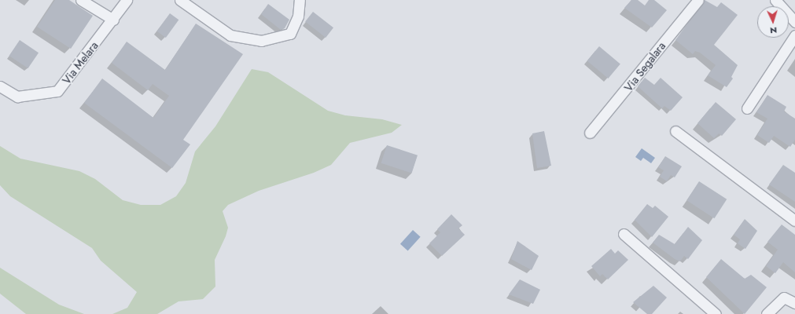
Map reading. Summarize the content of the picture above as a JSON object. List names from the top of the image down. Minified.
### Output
{"streets":{"street":["Via Melara","Via Segalara"]},"north":"bottom"}
